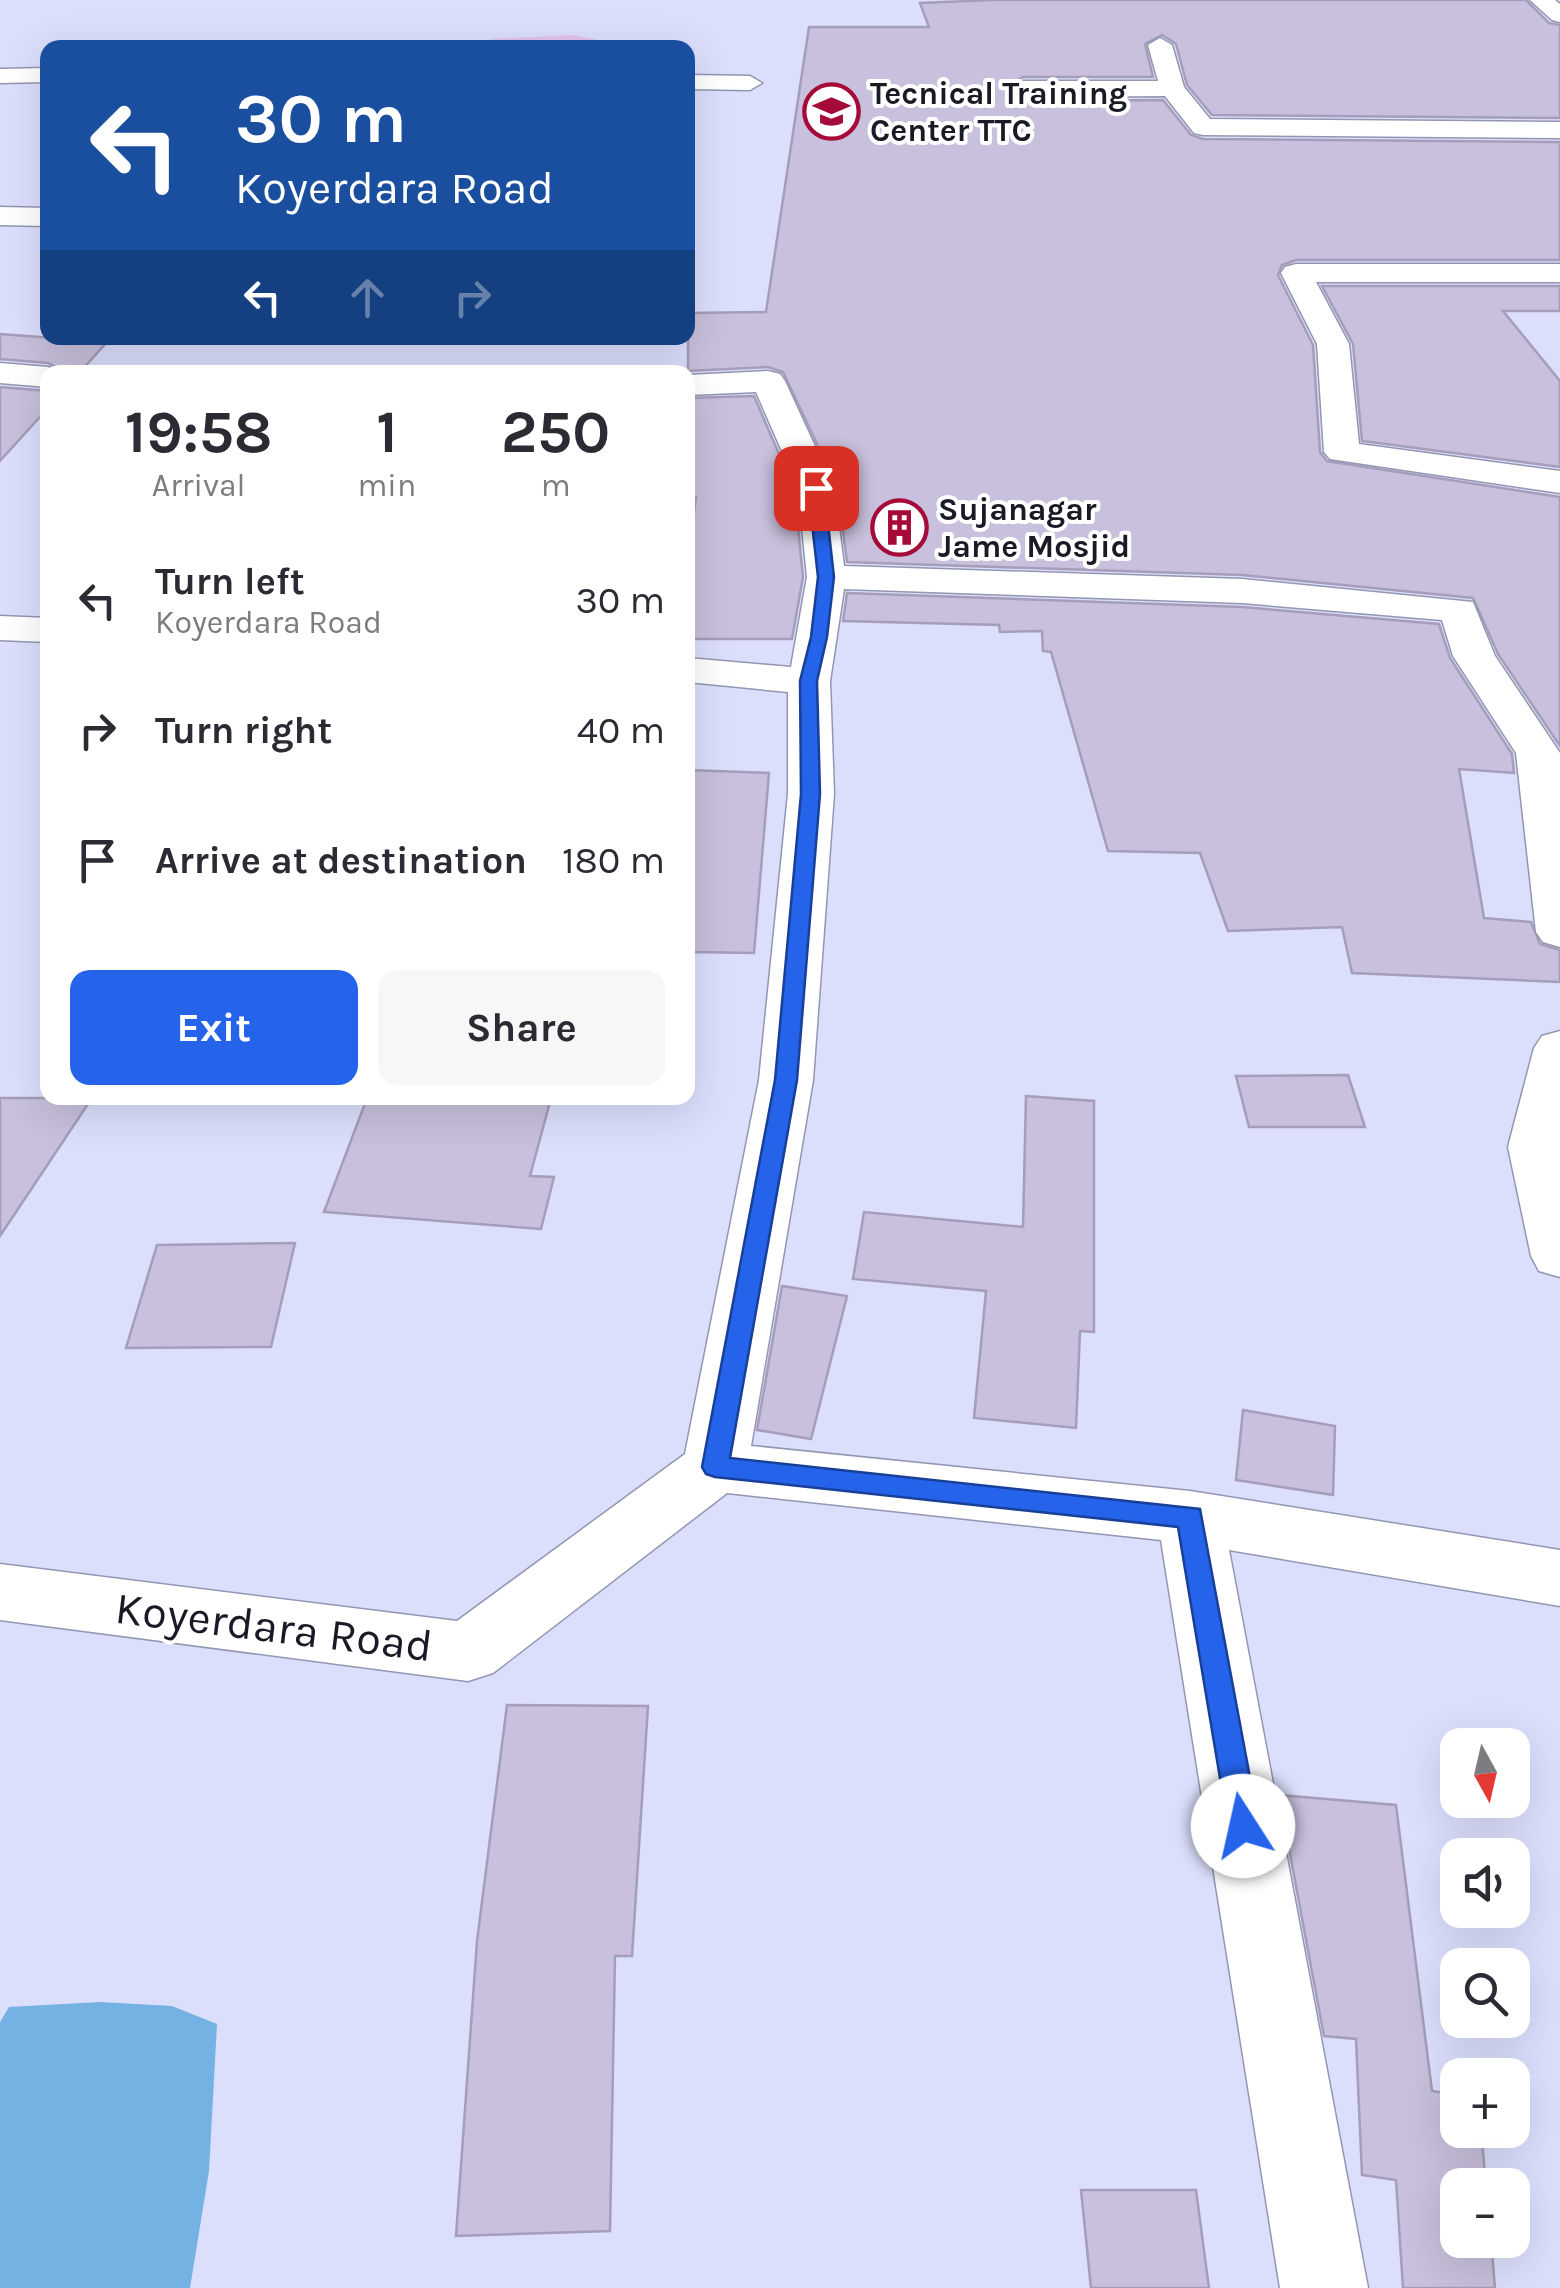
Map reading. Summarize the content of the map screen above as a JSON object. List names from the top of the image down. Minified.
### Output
{"streets":{"street":["Koyerdara Road"]},"places":{"school or university":["Tecnical Training Center TTC"],"building":["Sujanagar Jame Mosjid"]},"north":"bottom","page":{"turn":["30 m","Koyerdara Road"],"eta":["19:58","Arrival","1","min","250","m"],"list":[{"name":"Turn left","note":"Koyerdara Road","value":"30 m"},{"name":"Turn right","value":"40 m"},{"name":"Arrive at destination","value":"180 m"}],"buttons":["Exit","Share"],"map_buttons":["+","−"]}}
